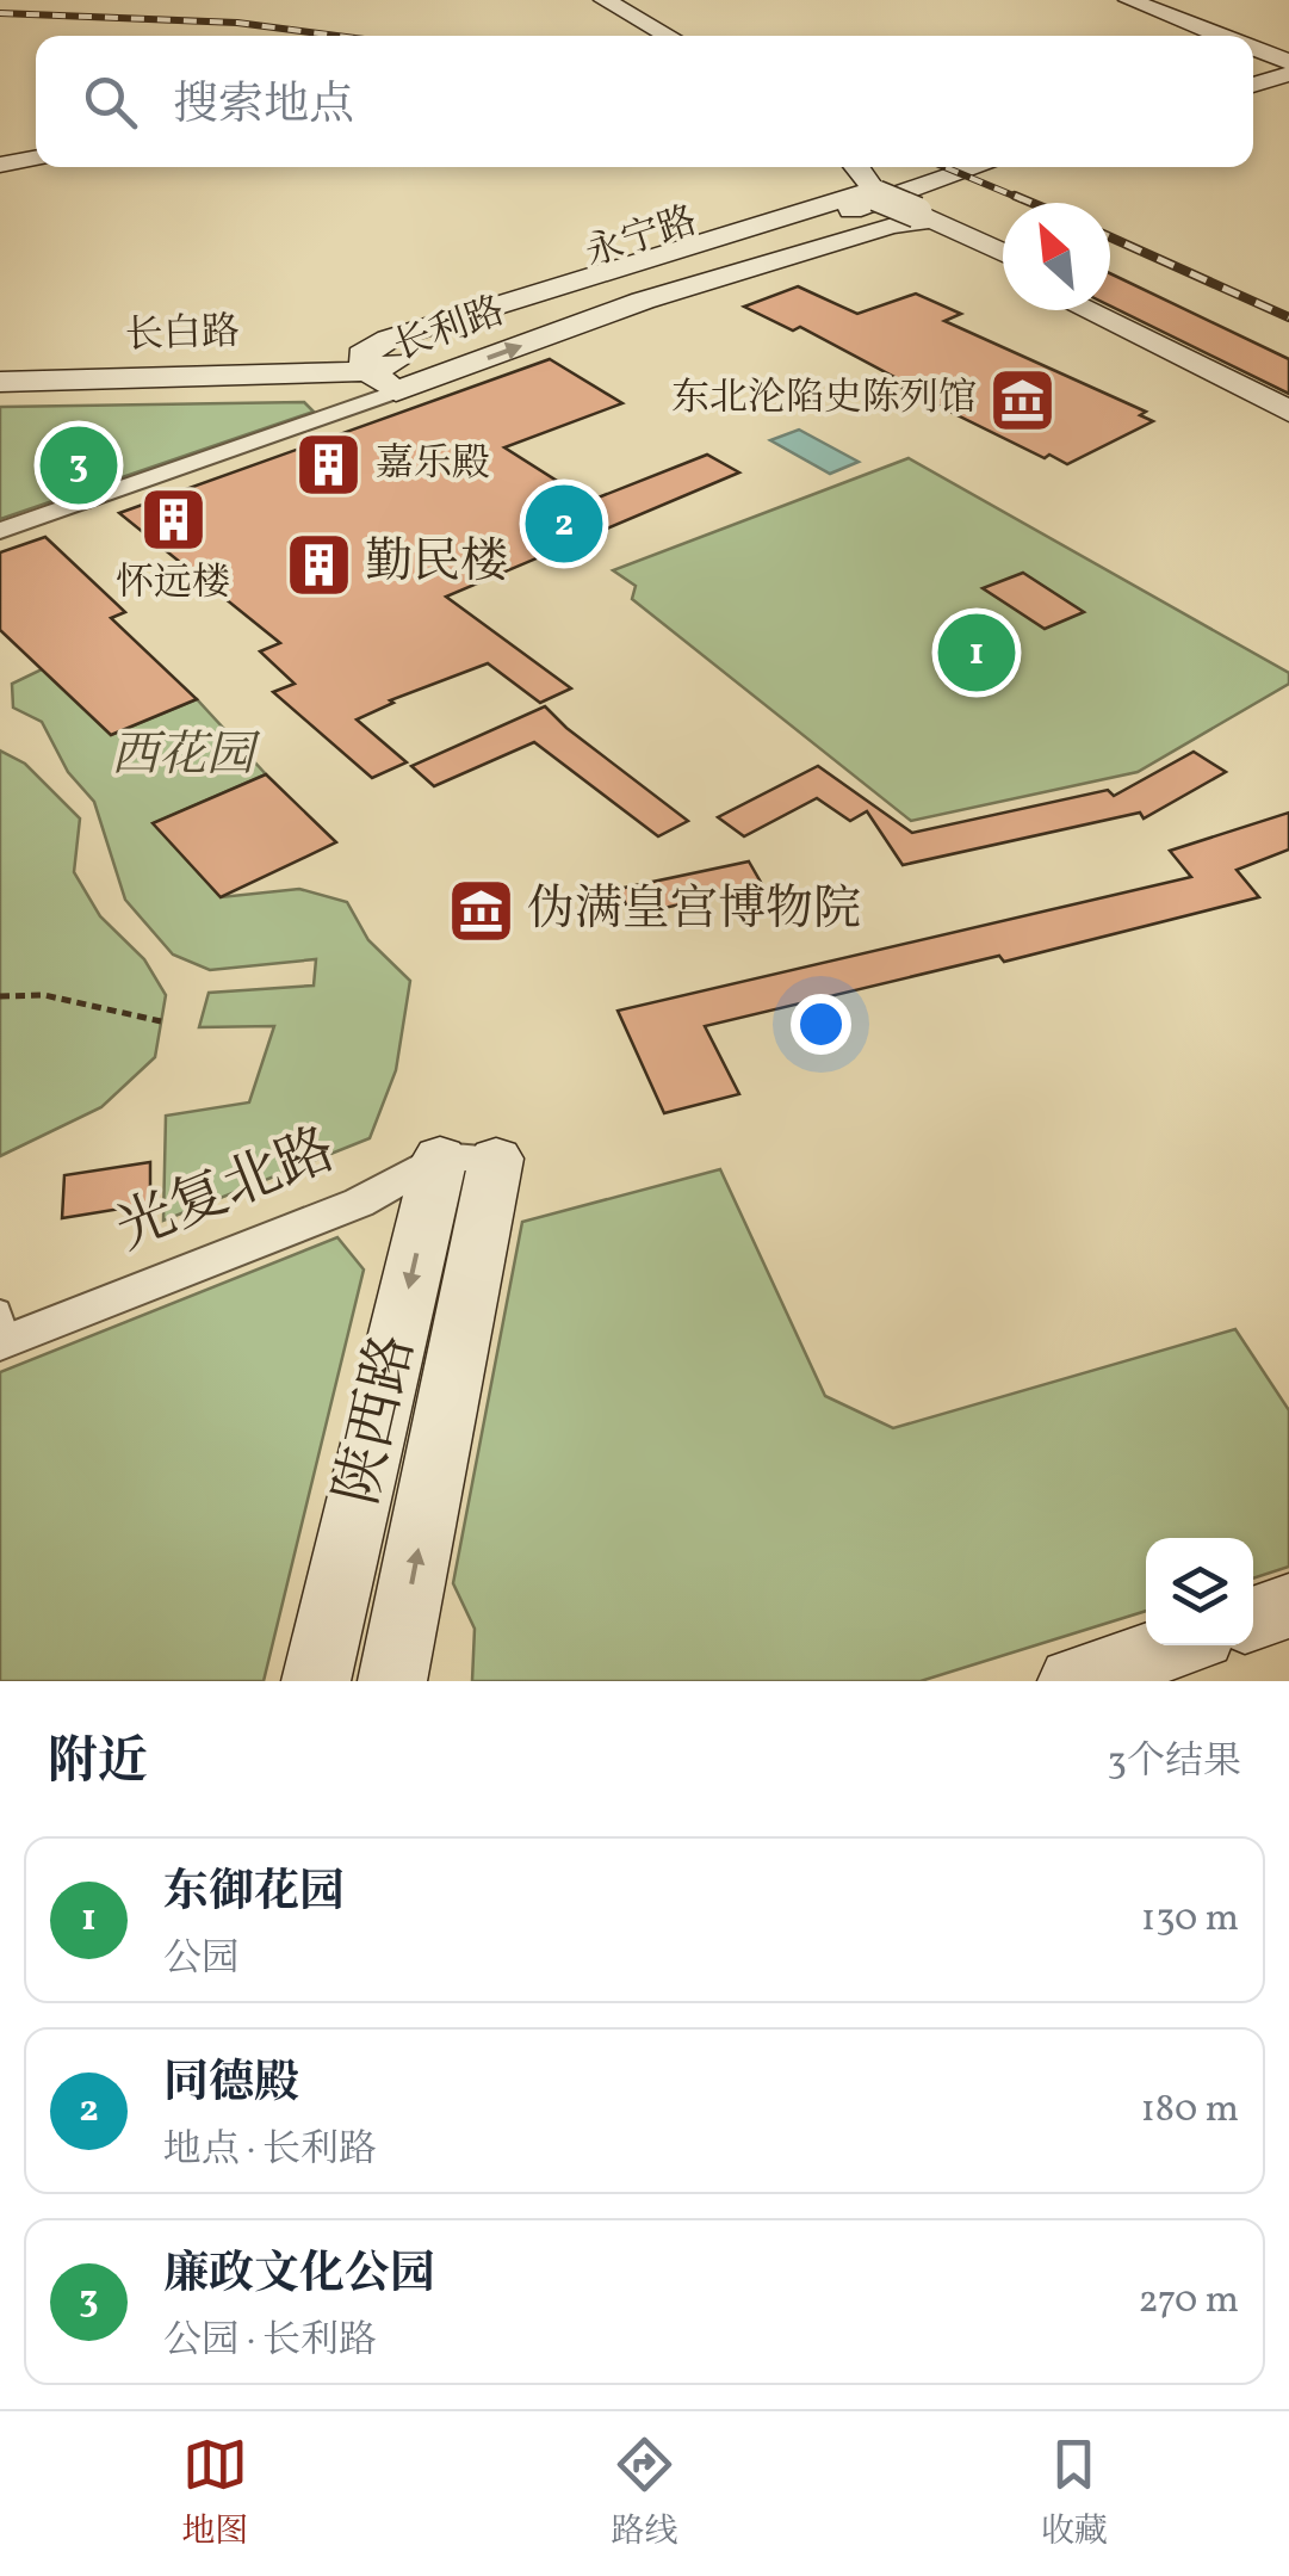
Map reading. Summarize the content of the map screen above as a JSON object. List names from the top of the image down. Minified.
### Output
{"streets":{"street":["永宁路","长利路","长白路","光复北路","陕西路"]},"crossings":[["永宁路","长白路"],["光复北路","陕西路"]],"parks":["西花园"],"places":{"museum":["东北沦陷史陈列馆","伪满皇宫博物院"],"building":["嘉乐殿","怀远楼","勤民楼"]},"north":"top left","page":{"search":"搜索地点","pins":["3","2","1"],"heading":["附近","3个结果"],"list":[{"mark":"1","name":"东御花园","note":"公园","value":"130 m"},{"mark":"2","name":"同德殿","note":"地点 · 长利路","value":"180 m"},{"mark":"3","name":"廉政文化公园","note":"公园 · 长利路","value":"270 m"}],"nav":["地图","路线","收藏"]}}
